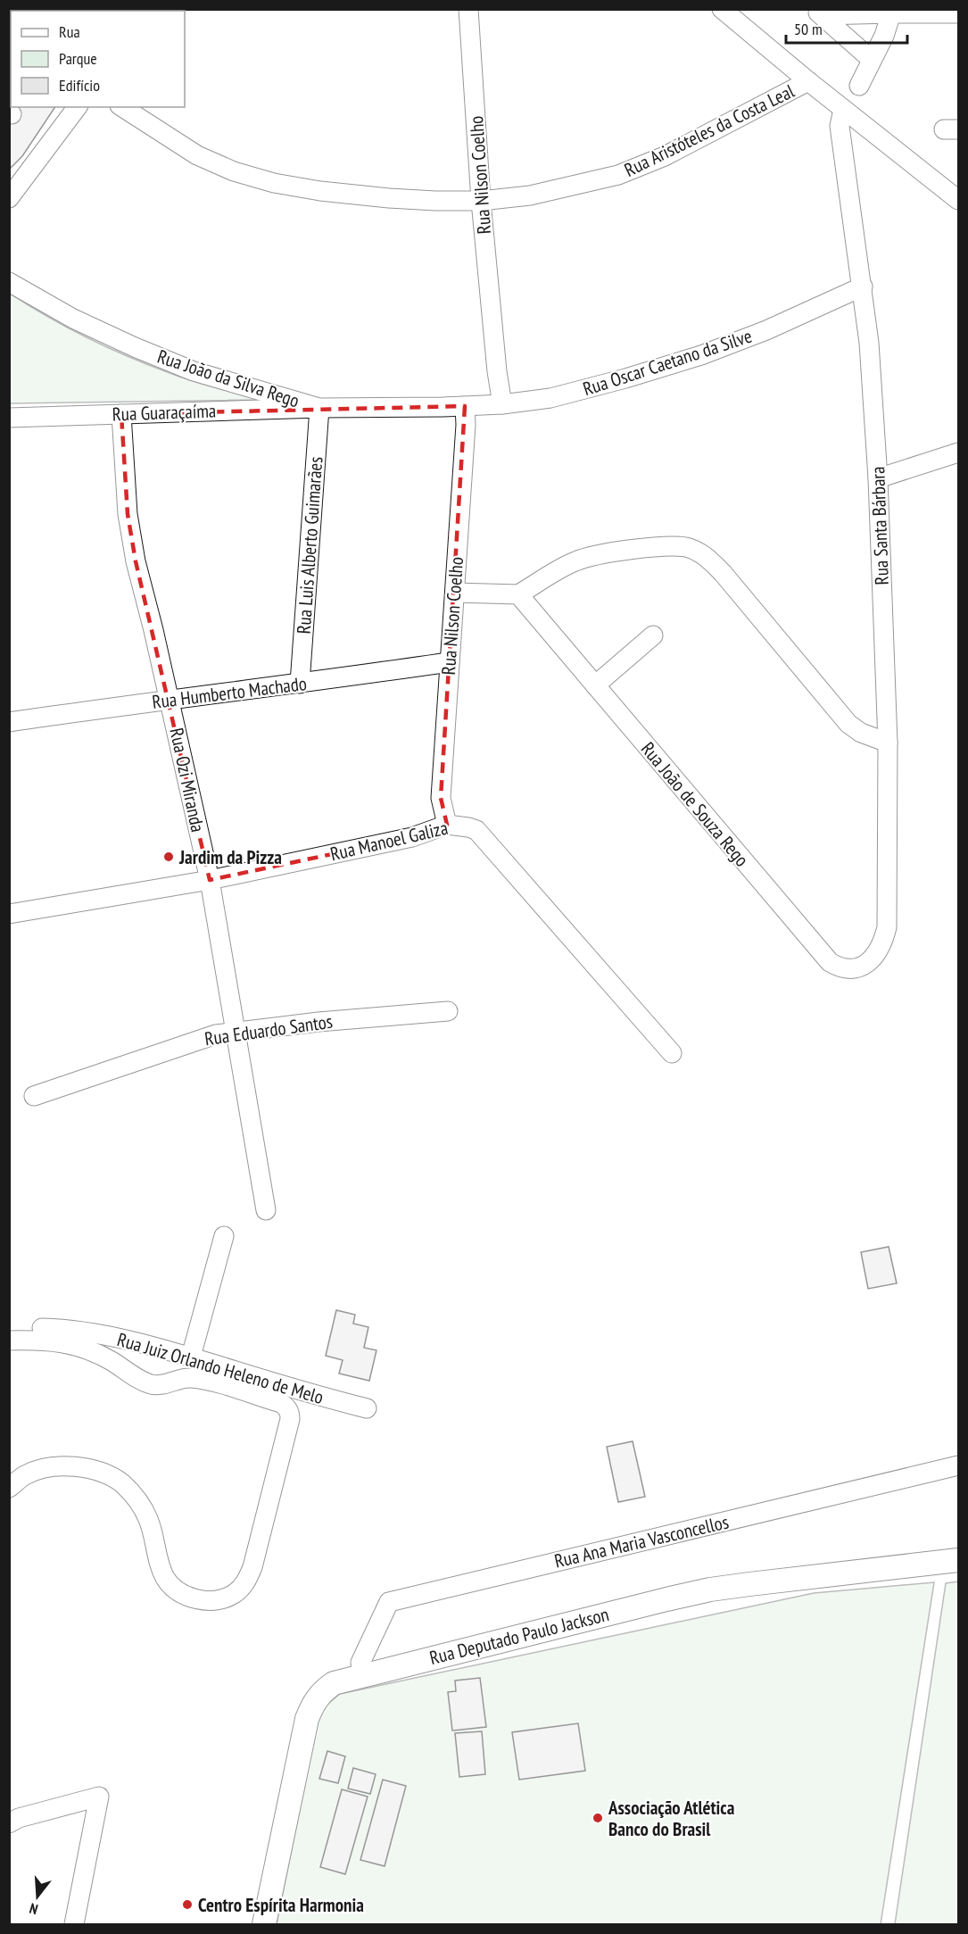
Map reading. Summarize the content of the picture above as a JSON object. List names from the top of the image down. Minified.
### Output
{"streets":{"main road":["Rua Deputado Paulo Jackson"],"street":["Rua Aristóteles da Costa Leal","Rua Nilson Coelho","Rua Oscar Caetano da Silve","Rua João da Silva Rego","Rua Guaraçaíma","Rua Santa Bárbara","Rua Luis Alberto Guimarães","Rua Humberto Machado","Rua Ozi Miranda","Rua João de Souza Rego","Rua Manoel Galiza","Rua Eduardo Santos","Rua Juiz Orlando Heleno de Melo","Rua Ana Maria Vasconcellos"]},"crossings":[["Rua Aristóteles da Costa Leal","Rua Nilson Coelho"],["Rua Nilson Coelho","Rua Oscar Caetano da Silve"],["Rua Nilson Coelho","Rua João da Silva Rego"],["Rua Nilson Coelho","Rua Humberto Machado"],["Rua Nilson Coelho","Rua Manoel Galiza"],["Rua Oscar Caetano da Silve","Rua João da Silva Rego"],["Rua Oscar Caetano da Silve","Rua Santa Bárbara"],["Rua João da Silva Rego","Rua Guaraçaíma"],["Rua João da Silva Rego","Rua Luis Alberto Guimarães"],["Rua Guaraçaíma","Rua Luis Alberto Guimarães"],["Rua Guaraçaíma","Rua Ozi Miranda"],["Rua Santa Bárbara","Rua João de Souza Rego"],["Rua Luis Alberto Guimarães","Rua Humberto Machado"],["Rua Humberto Machado","Rua Ozi Miranda"],["Rua Ozi Miranda","Rua Manoel Galiza"],["Rua Ozi Miranda","Rua Eduardo Santos"],["Rua Ana Maria Vasconcellos","Rua Deputado Paulo Jackson"]],"places":["Jardim da Pizza","Associação Atlética Banco do Brasil","Centro Espírita Harmonia"],"legend":["Rua","Parque","Edifício"],"scale_bar":"50 m","north":"bottom"}
